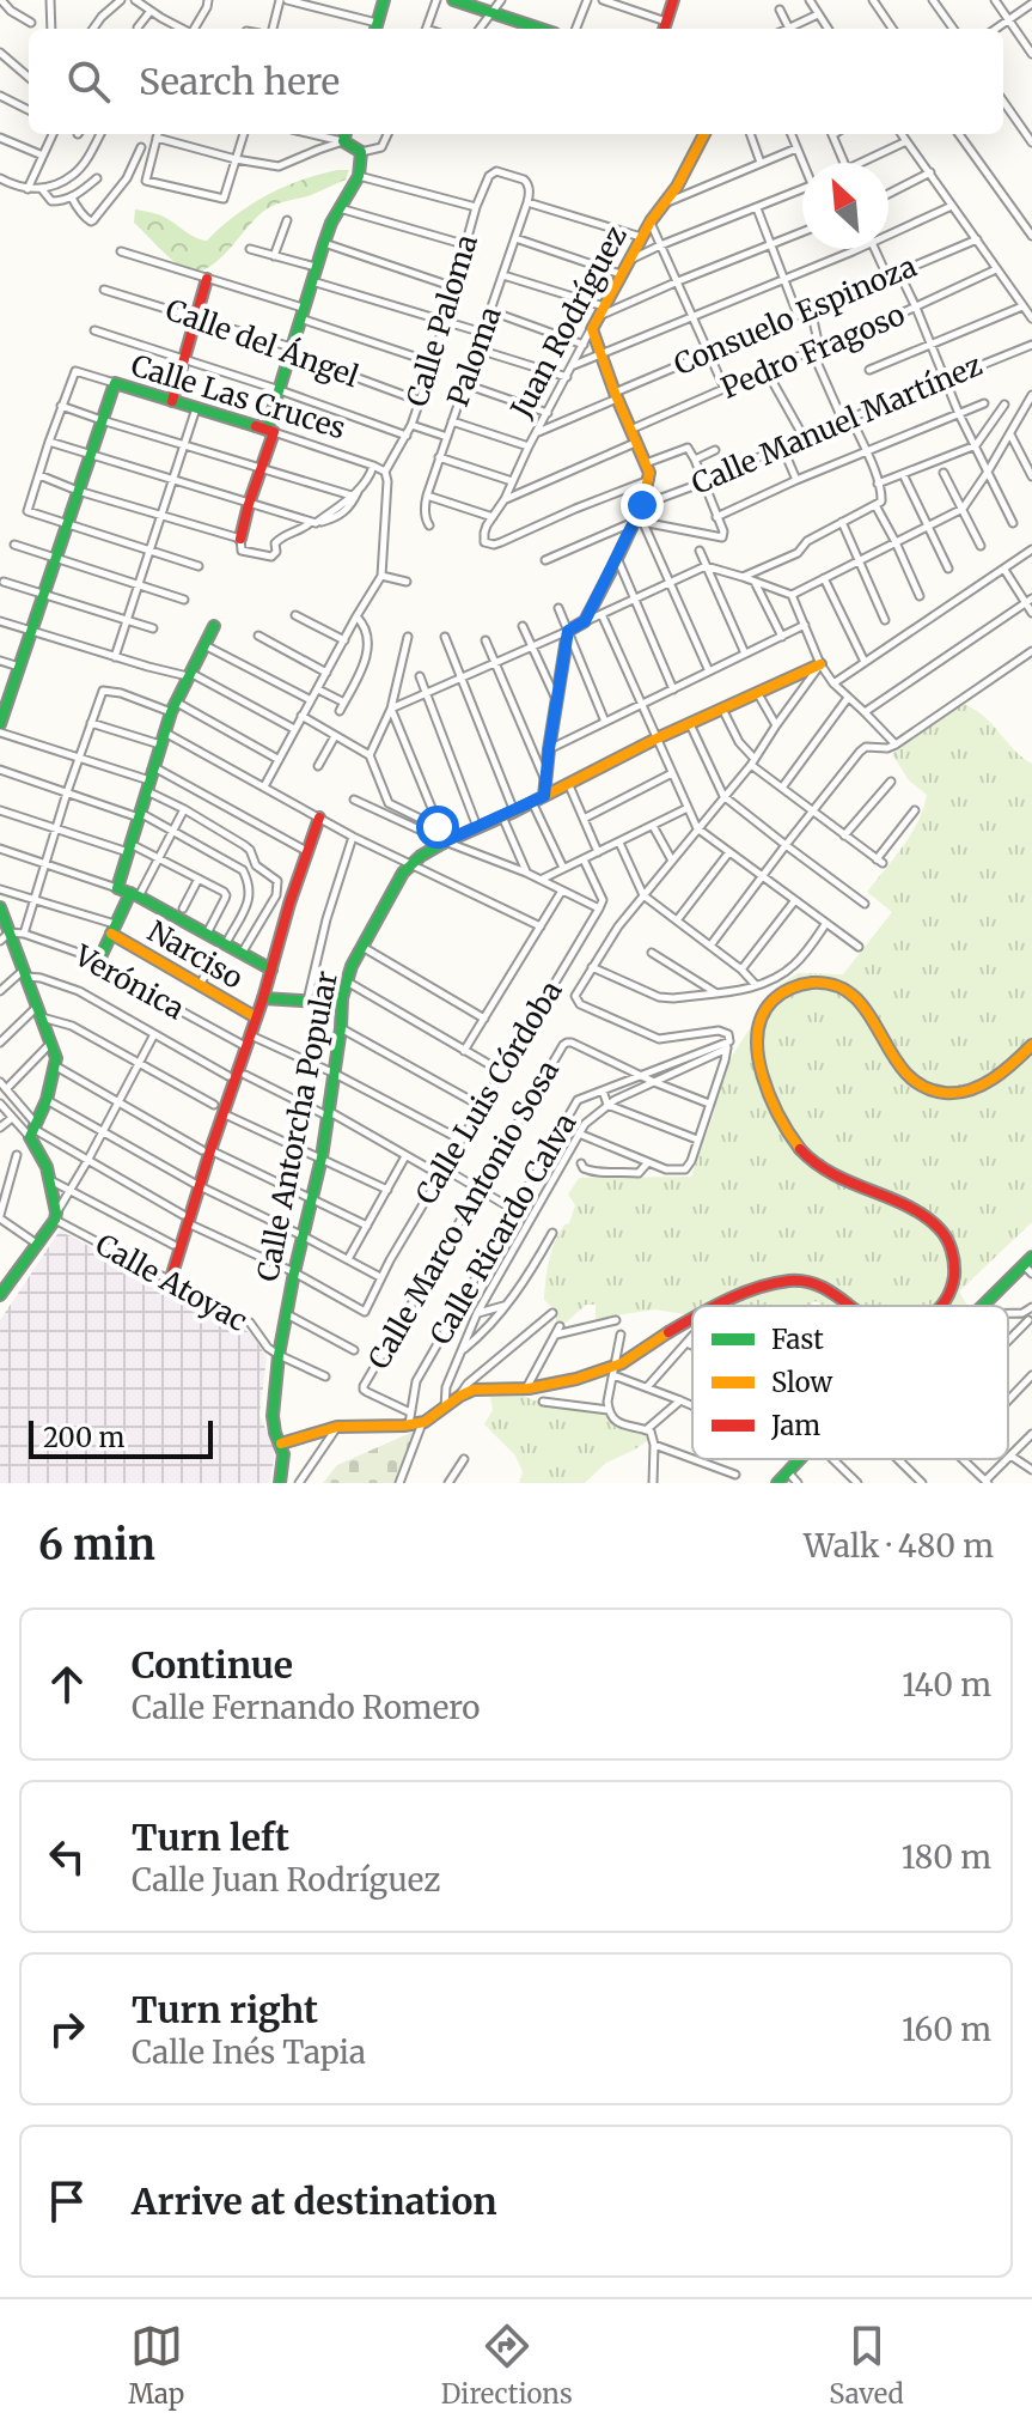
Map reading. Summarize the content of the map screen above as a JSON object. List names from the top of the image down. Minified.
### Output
{"streets":{"street":["Consuelo Espinoza","Calle Paloma","Juan Rodríguez","Calle del Ángel","Pedro Fragoso","Paloma","Calle Las Cruces","Calle Manuel Martínez","Narciso","Verónica","Calle Luis Córdoba","Calle Antorcha Popular","Calle Marco Antonio Sosa","Calle Ricardo Calva","Calle Atoyac"]},"crossings":[["Consuelo Espinoza","Juan Rodríguez"],["Calle Paloma","Calle del Ángel"],["Calle Paloma","Paloma"],["Calle Paloma","Calle Las Cruces"],["Calle Luis Córdoba","Calle Antorcha Popular"],["Calle Antorcha Popular","Calle Atoyac"],["Calle Marco Antonio Sosa","Calle Ricardo Calva"]],"legend":["Fast","Slow","Jam"],"scale_bar":"200 m","north":"top left","page":{"search":"Search here","scale":"200 m","heading":["6 min","Walk · 480 m"],"list":[["Continue","Calle Fernando Romero","140 m"],["Turn left","Calle Juan Rodríguez","180 m"],["Turn right","Calle Inés Tapia","160 m"],"Arrive at destination"],"nav":["Map","Directions","Saved"]}}
